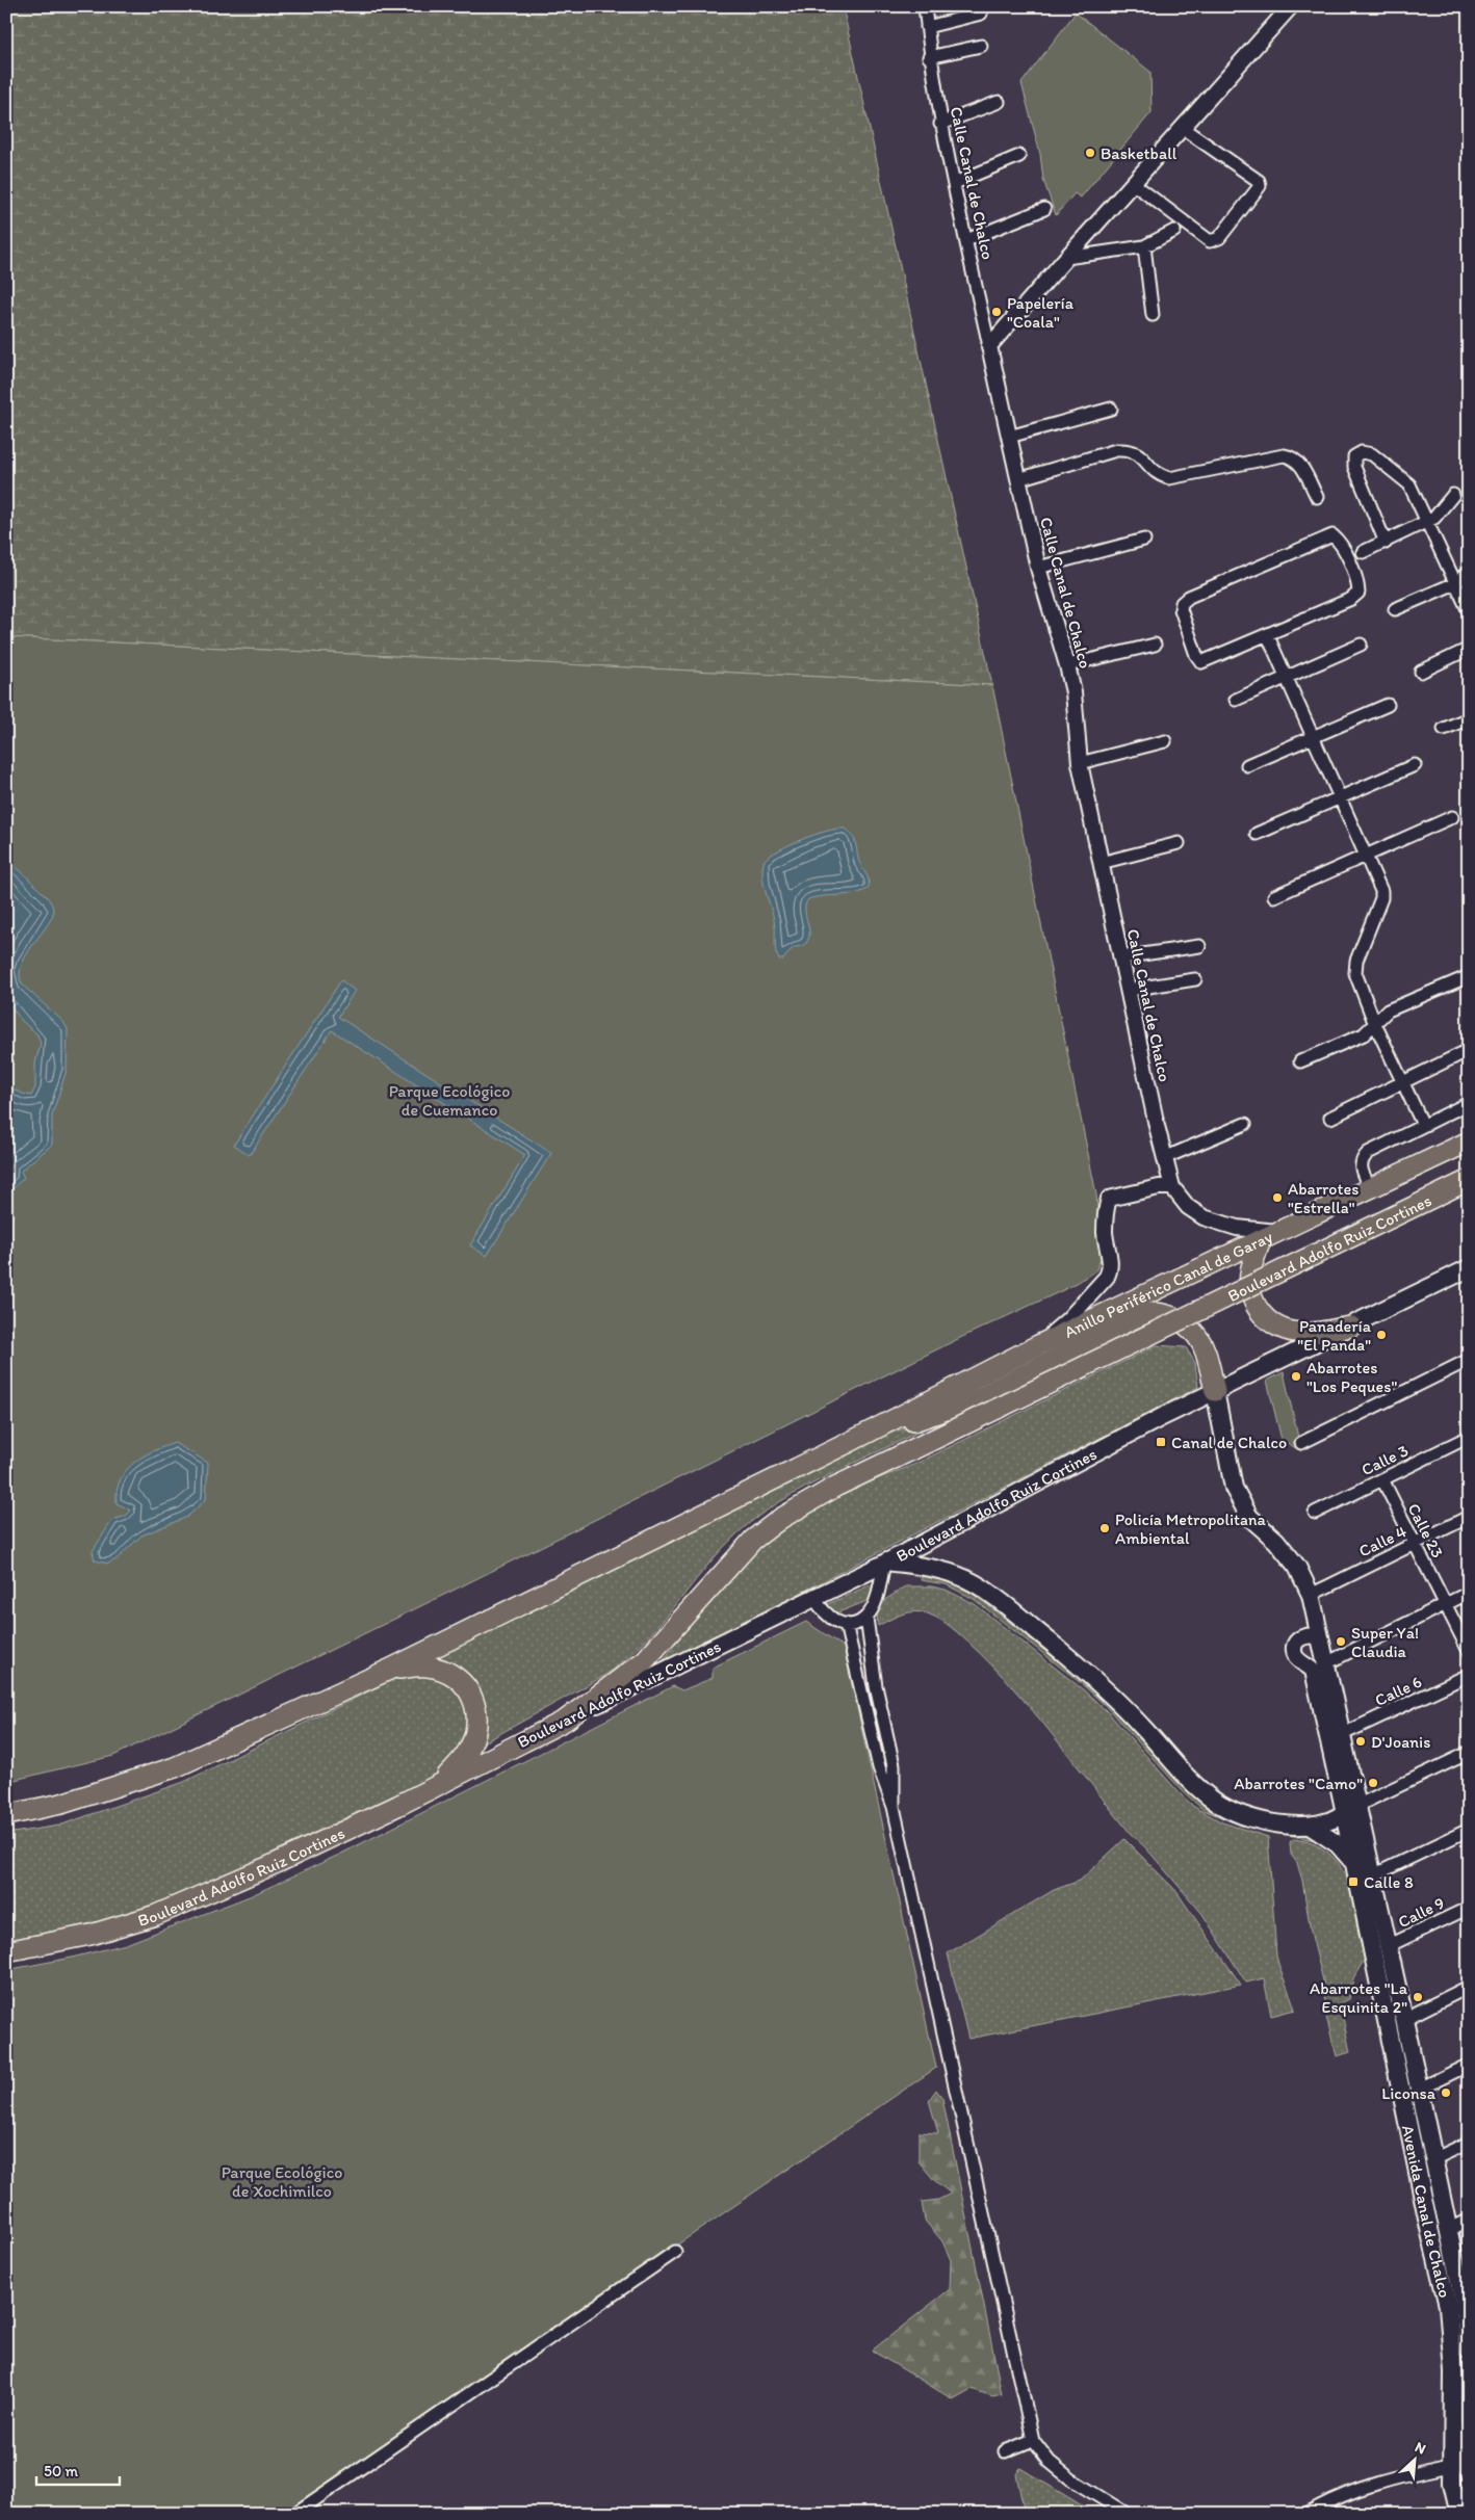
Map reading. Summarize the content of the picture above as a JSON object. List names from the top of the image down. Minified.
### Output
{"streets":{"highway":["Boulevard Adolfo Ruiz Cortines","Anillo Periférico Canal de Garay"],"main road":["Avenida Canal de Chalco"],"street":["Calle Canal de Chalco","Calle 3","Calle 23","Calle 4","Calle 6","Calle 9"]},"crossings":[["Calle Canal de Chalco","Anillo Periférico Canal de Garay"],["Boulevard Adolfo Ruiz Cortines","Avenida Canal de Chalco"],["Calle 3","Calle 23"],["Calle 23","Calle 4"],["Calle 4","Avenida Canal de Chalco"],["Calle 6","Avenida Canal de Chalco"],["Calle 9","Avenida Canal de Chalco"]],"parks":["Parque Ecológico de Cuemanco","Parque Ecológico de Xochimilco"],"places":{"other":["Basketball","Papelería \"Coala\"","Abarrotes \"Estrella\"","Panadería \"El Panda\"","Abarrotes \"Los Peques\"","Policía Metropolitana Ambiental","Super Ya! Claudia","D'Joanis","Abarrotes \"Camo\"","Abarrotes \"La Esquinita 2\"","Liconsa"],"transit":["Canal de Chalco","Calle 8"]},"scale_bar":"50 m","north":"top right"}
